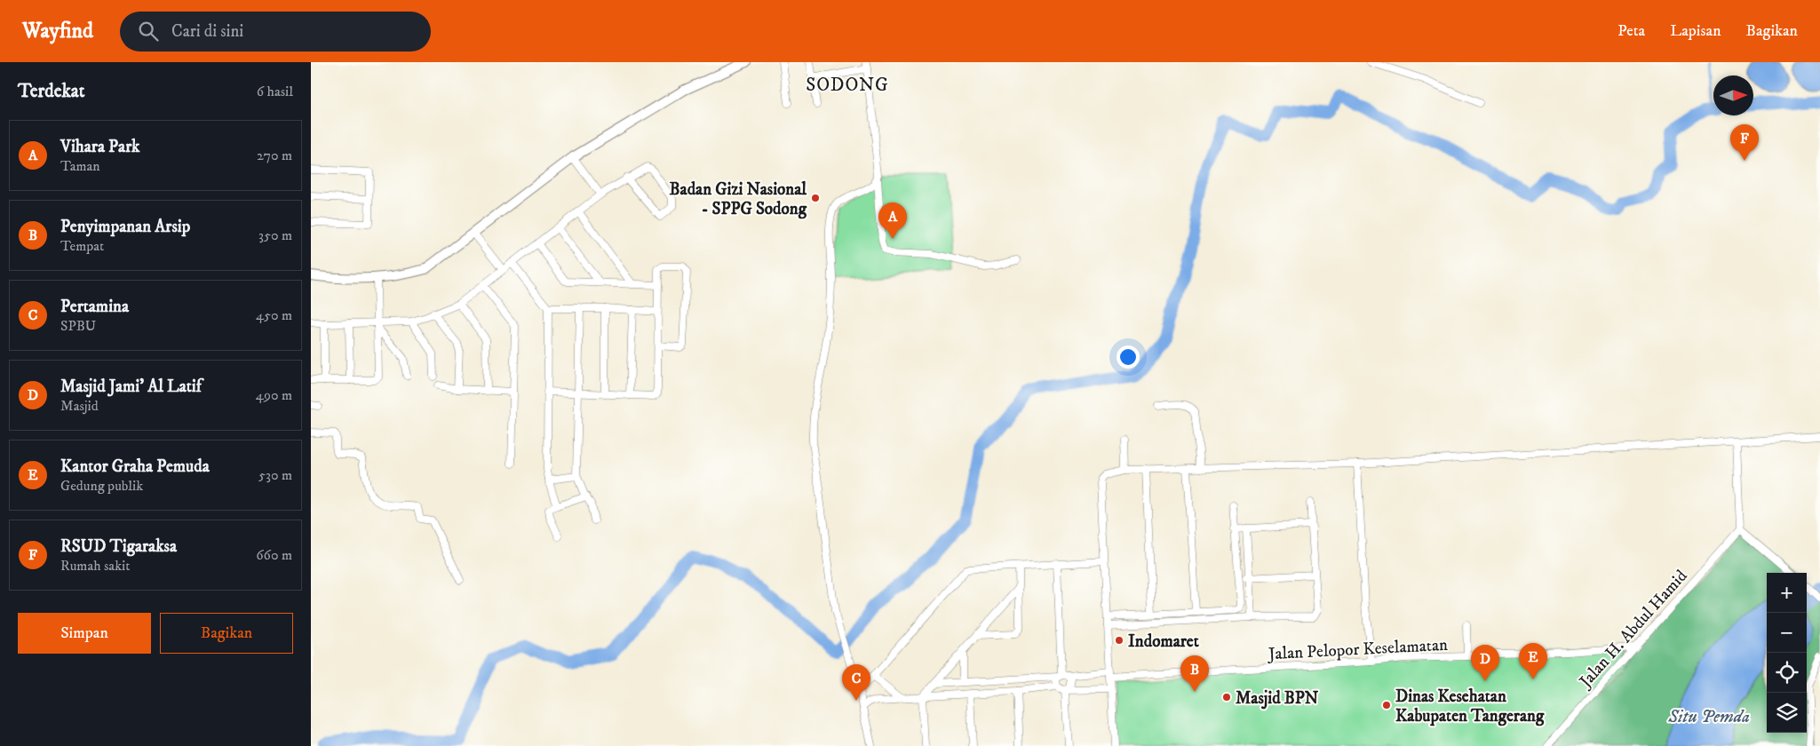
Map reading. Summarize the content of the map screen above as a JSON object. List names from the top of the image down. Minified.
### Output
{"streets":{"street":["Jalan H. Abdul Hamid","Jalan Pelopor Keselamatan"]},"crossings":[["Jalan H. Abdul Hamid","Jalan Pelopor Keselamatan"]],"districts":["SODONG"],"water":["Situ Pemda"],"places":["Badan Gizi Nasional - SPPG Sodong","Indomaret","Masjid BPN","Dinas Kesehatan Kabupaten Tangerang"],"north":"right","page":{"header":"Wayfind","search":"Cari di sini","nav":["Peta","Lapisan","Bagikan"],"heading":["Terdekat","6 hasil"],"list":[{"mark":"A","name":"Vihara Park","note":"Taman","value":"270 m"},{"mark":"B","name":"Penyimpanan Arsip","note":"Tempat","value":"350 m"},{"mark":"C","name":"Pertamina","note":"SPBU","value":"450 m"},{"mark":"D","name":"Masjid Jami' Al Latif","note":"Masjid","value":"490 m"},{"mark":"E","name":"Kantor Graha Pemuda","note":"Gedung publik","value":"530 m"},{"mark":"F","name":"RSUD Tigaraksa","note":"Rumah sakit","value":"660 m"}],"pins":["F","A","E","D","B","C"],"map_buttons":["+","−"],"buttons":["Simpan","Bagikan"]}}
